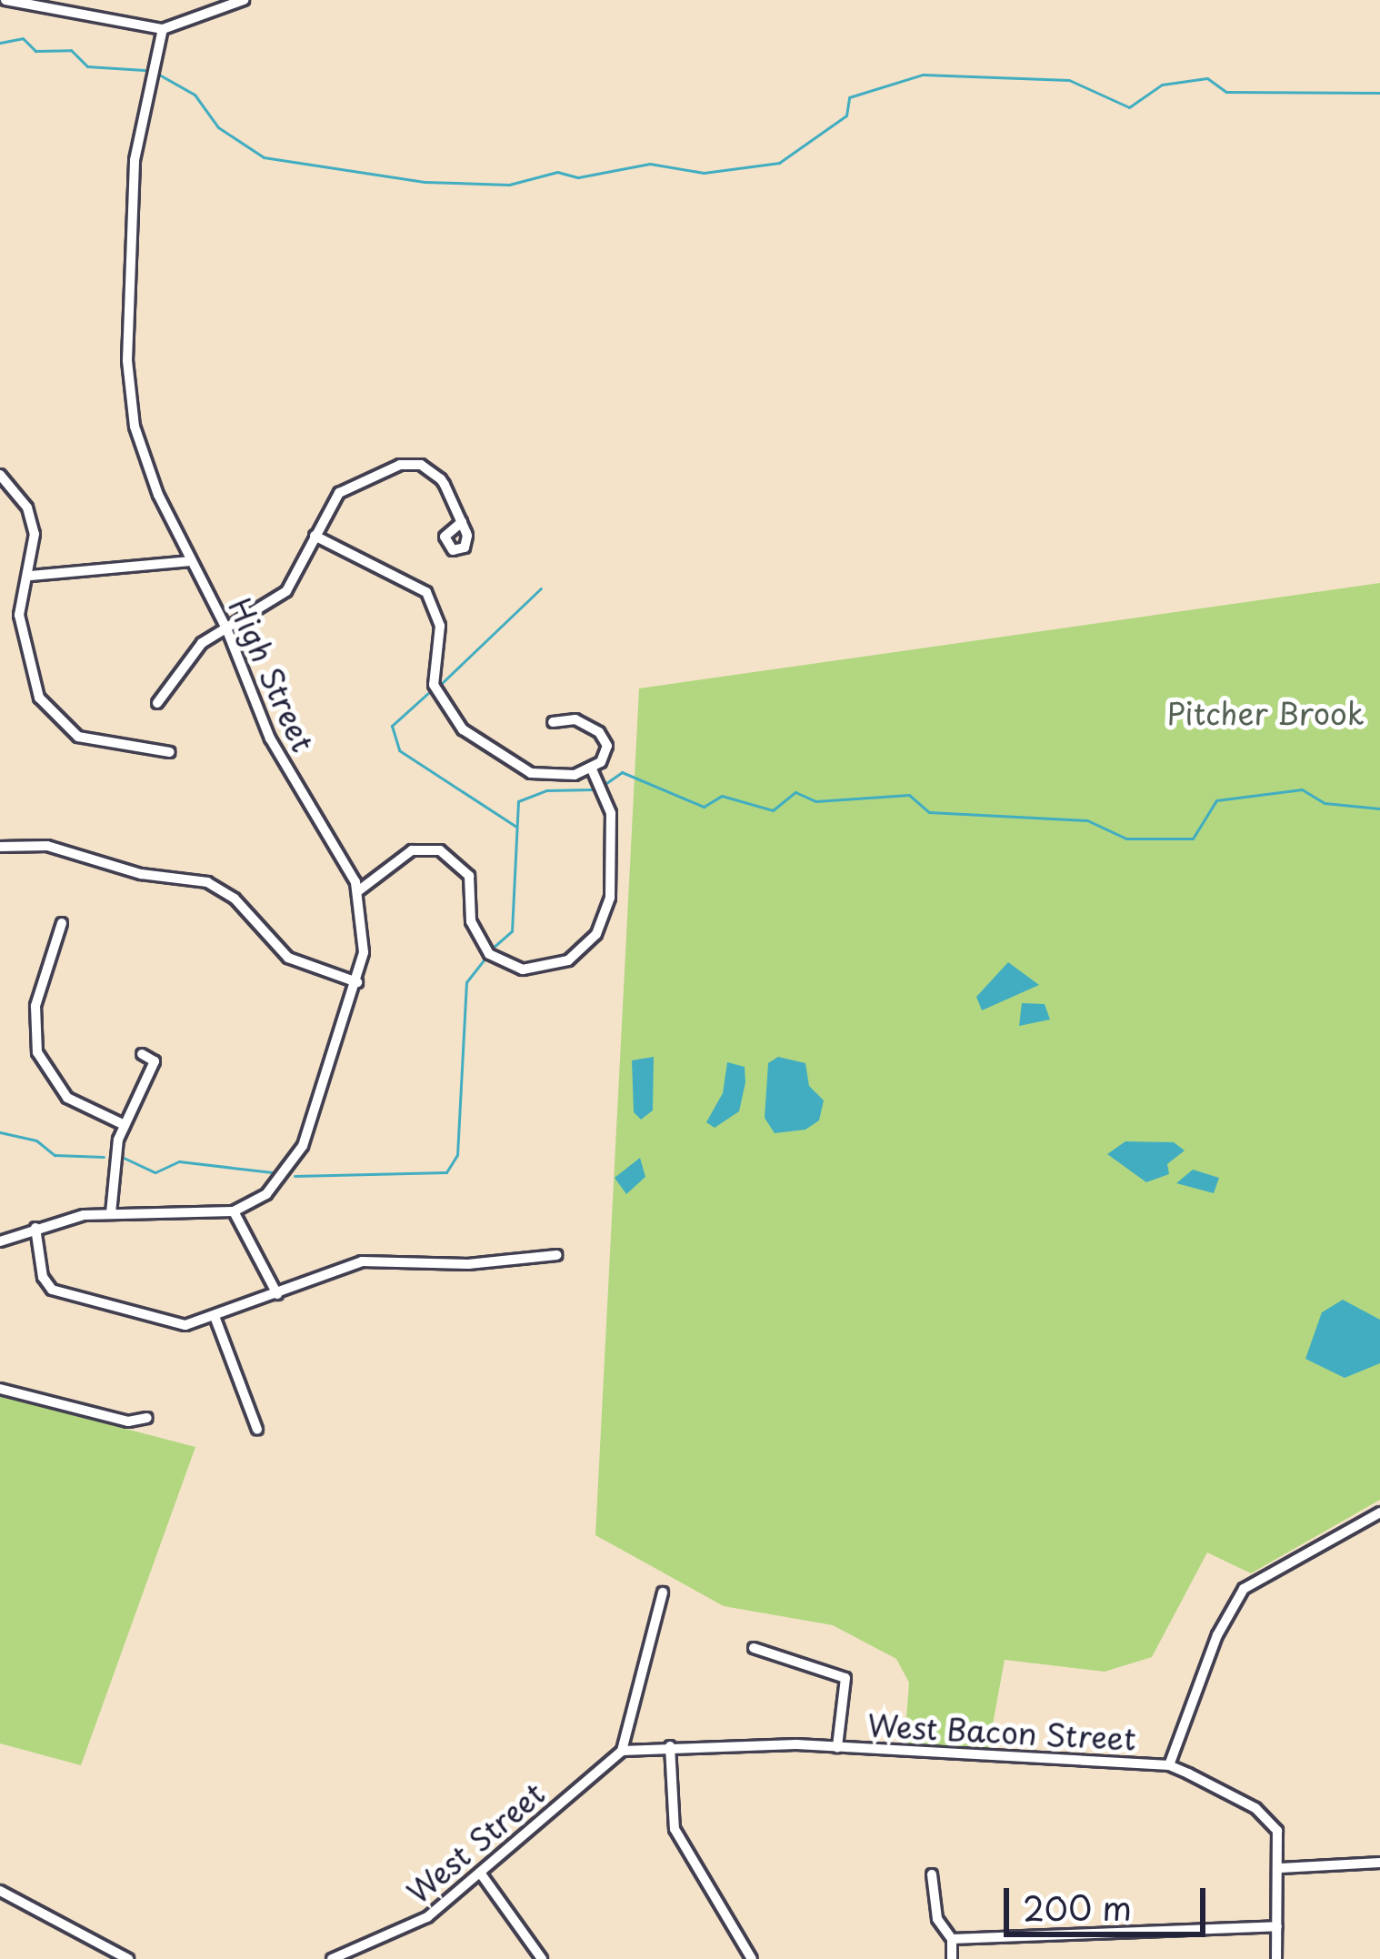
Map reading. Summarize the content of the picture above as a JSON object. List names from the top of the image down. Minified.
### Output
{"streets":{"street":["High Street","West Bacon Street","West Street"]},"crossings":[["West Bacon Street","West Street"]],"parks":["Pitcher Brook"],"scale_bar":"200 m"}
